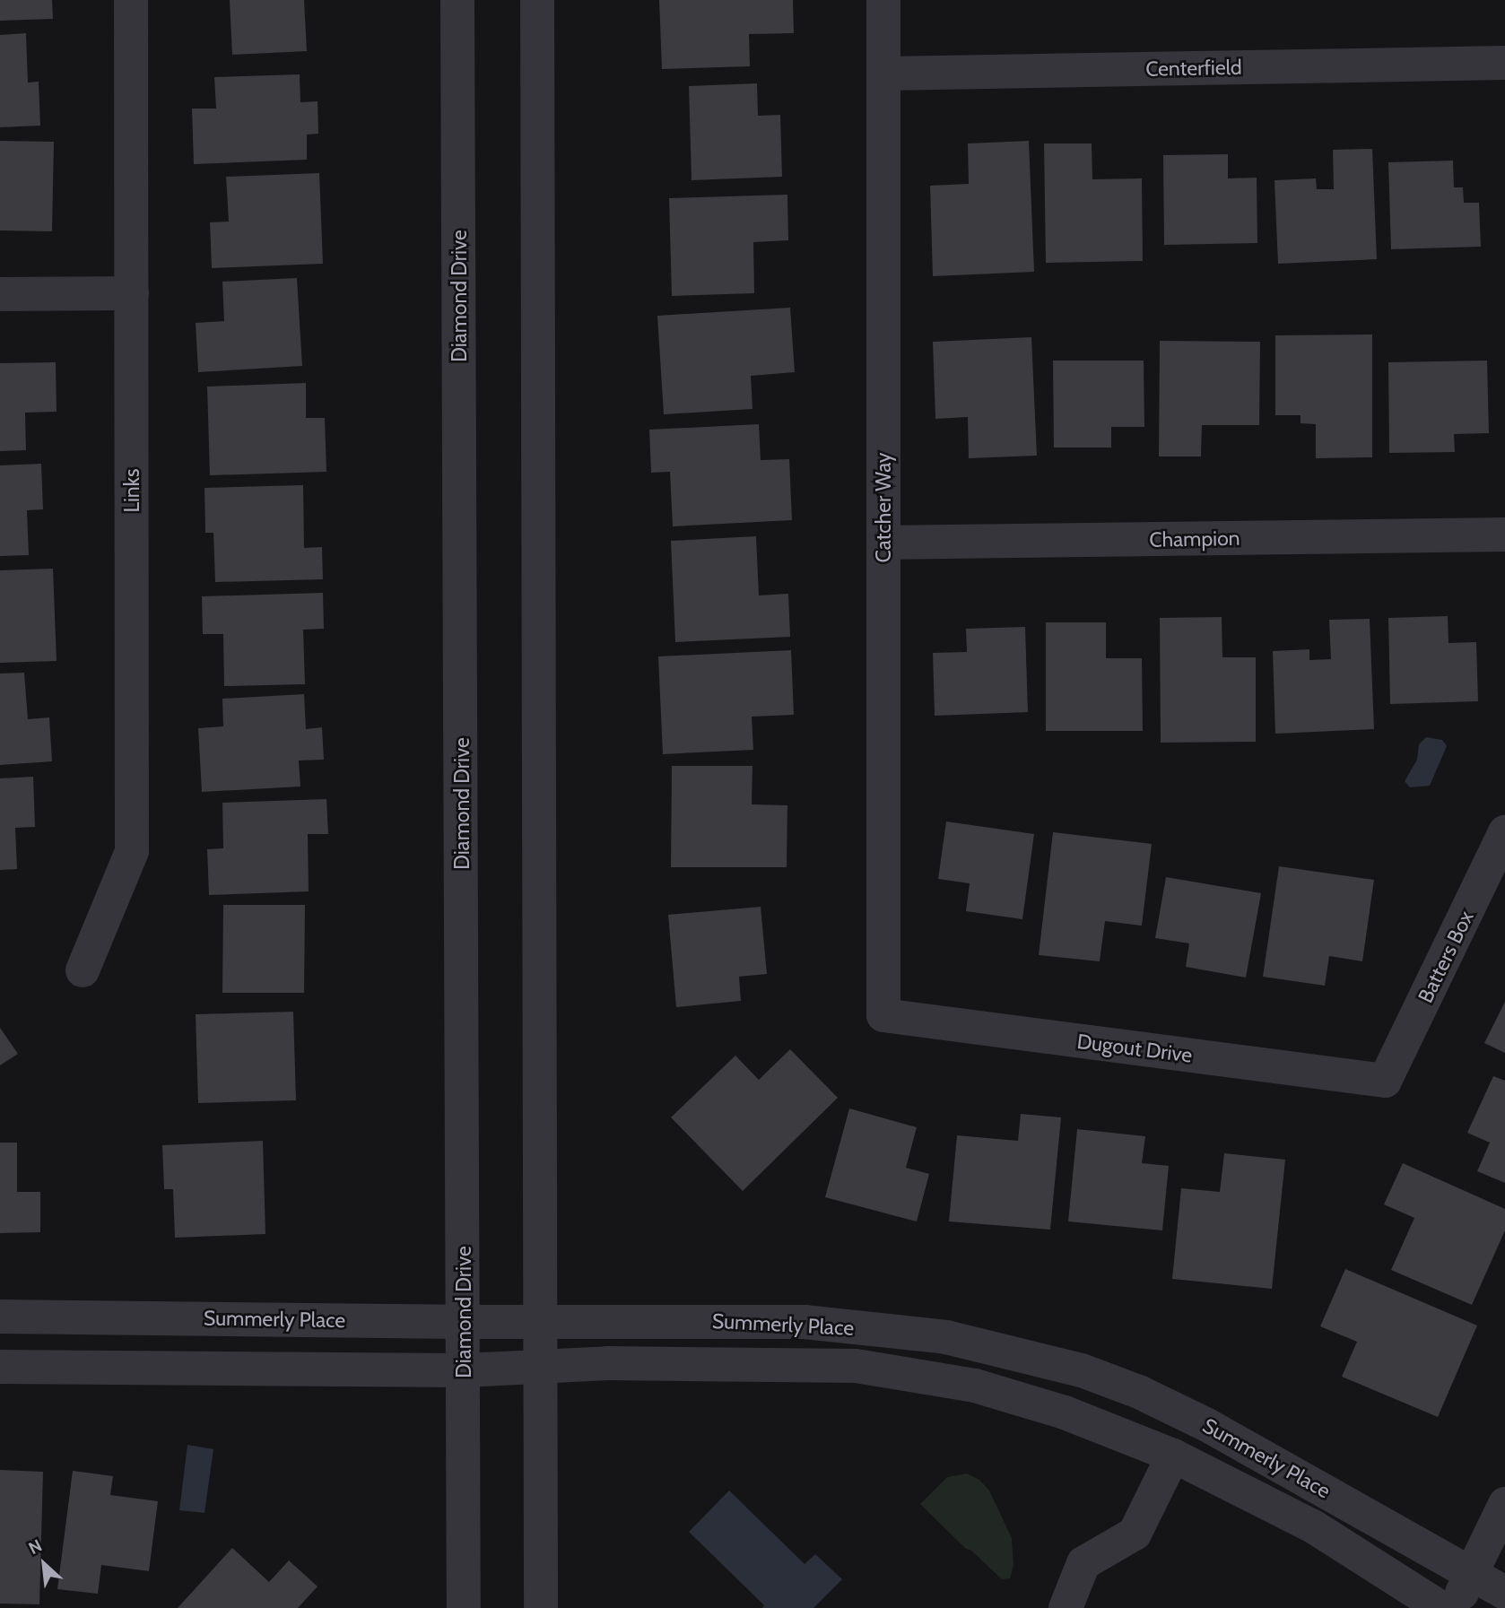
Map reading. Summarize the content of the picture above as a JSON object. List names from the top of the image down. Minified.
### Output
{"streets":{"street":["Centerfield","Diamond Drive","Links","Catcher Way","Champion","Batters Box","Dugout Drive","Summerly Place"]},"crossings":[["Centerfield","Catcher Way"],["Diamond Drive","Summerly Place"],["Catcher Way","Champion"],["Catcher Way","Dugout Drive"],["Batters Box","Dugout Drive"]],"north":"top left"}
